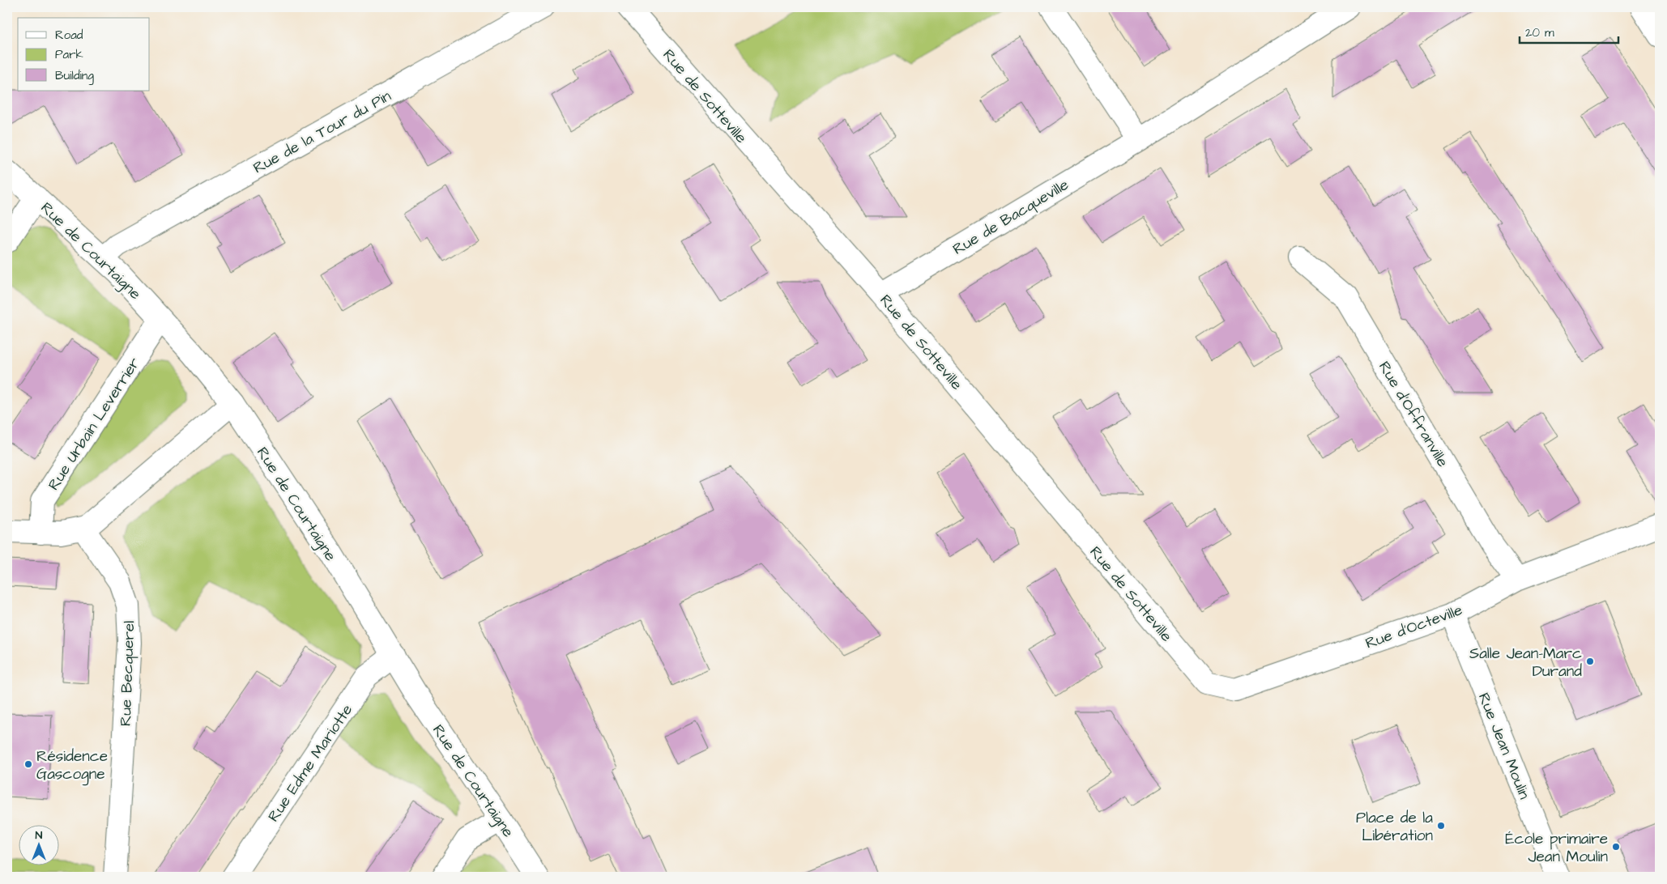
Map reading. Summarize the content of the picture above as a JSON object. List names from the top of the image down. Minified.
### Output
{"streets":{"street":["Rue de Sotteville","Rue de la Tour du Pin","Rue de Bacqueville","Rue de Courtaigne","Rue d'Offranville","Rue Urbain Leverrier","Rue d'Octeville","Rue Becquerel","Rue Jean Moulin","Rue Edme Mariotte"]},"crossings":[["Rue de Sotteville","Rue de Bacqueville"],["Rue de Sotteville","Rue d'Octeville"],["Rue de la Tour du Pin","Rue de Courtaigne"],["Rue de Courtaigne","Rue Urbain Leverrier"],["Rue de Courtaigne","Rue Edme Mariotte"],["Rue d'Offranville","Rue d'Octeville"],["Rue d'Octeville","Rue Jean Moulin"]],"places":["Salle Jean-Marc Durand","Résidence Gascogne","Place de la Libération","École primaire Jean Moulin"],"legend":["Road","Park","Building"],"scale_bar":"20 m","north":"top"}
